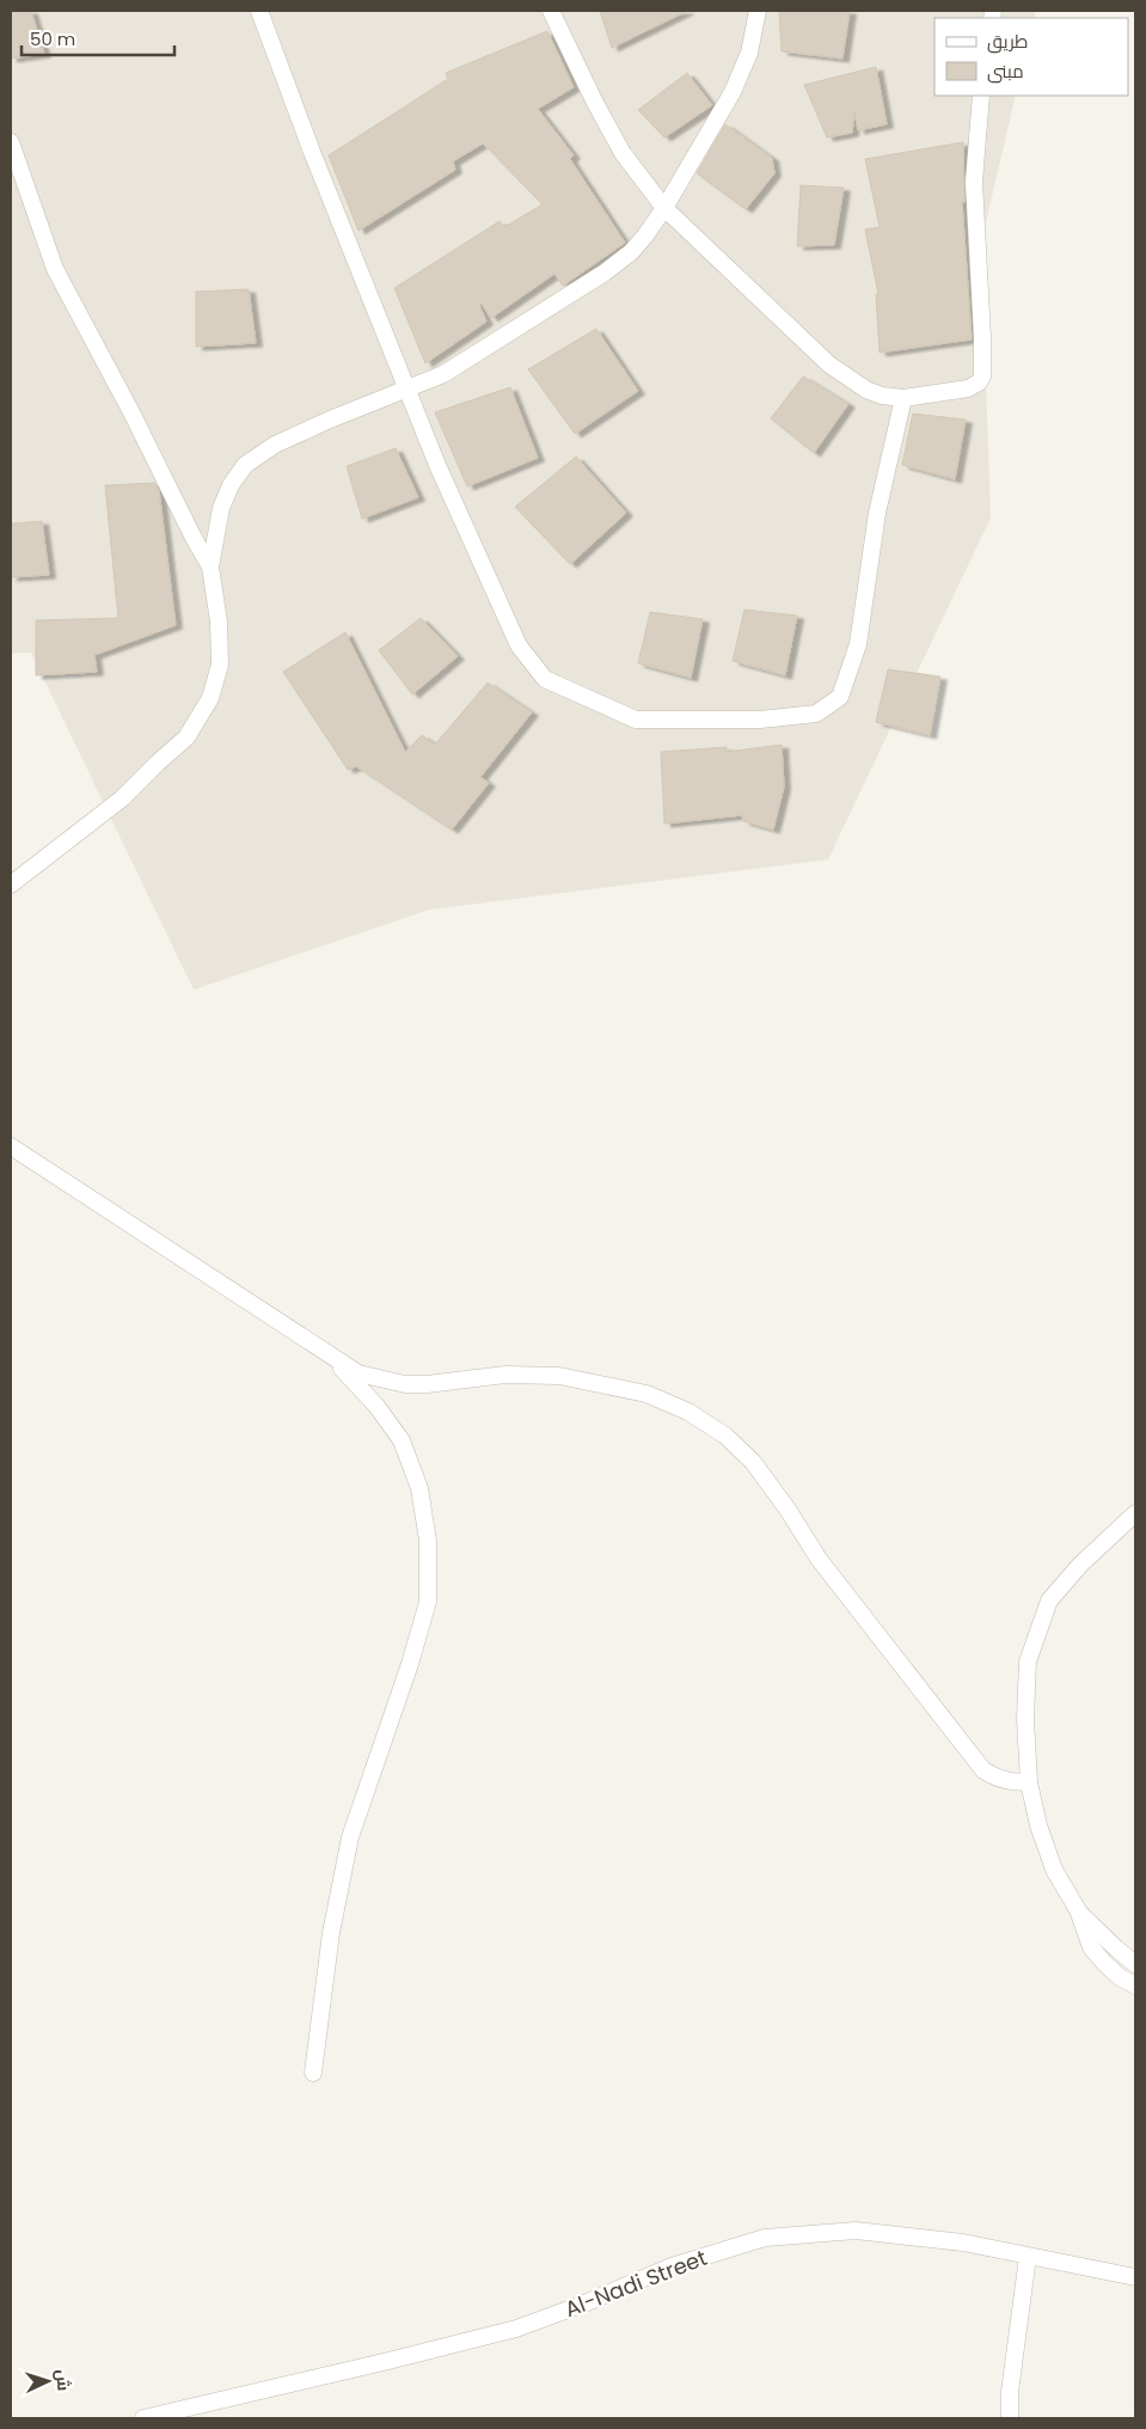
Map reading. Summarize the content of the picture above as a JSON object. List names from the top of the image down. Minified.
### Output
{"streets":{"street":["Al-Nadi Street"]},"legend":["طريق","مبنى"],"scale_bar":"50 m","north":"right"}
